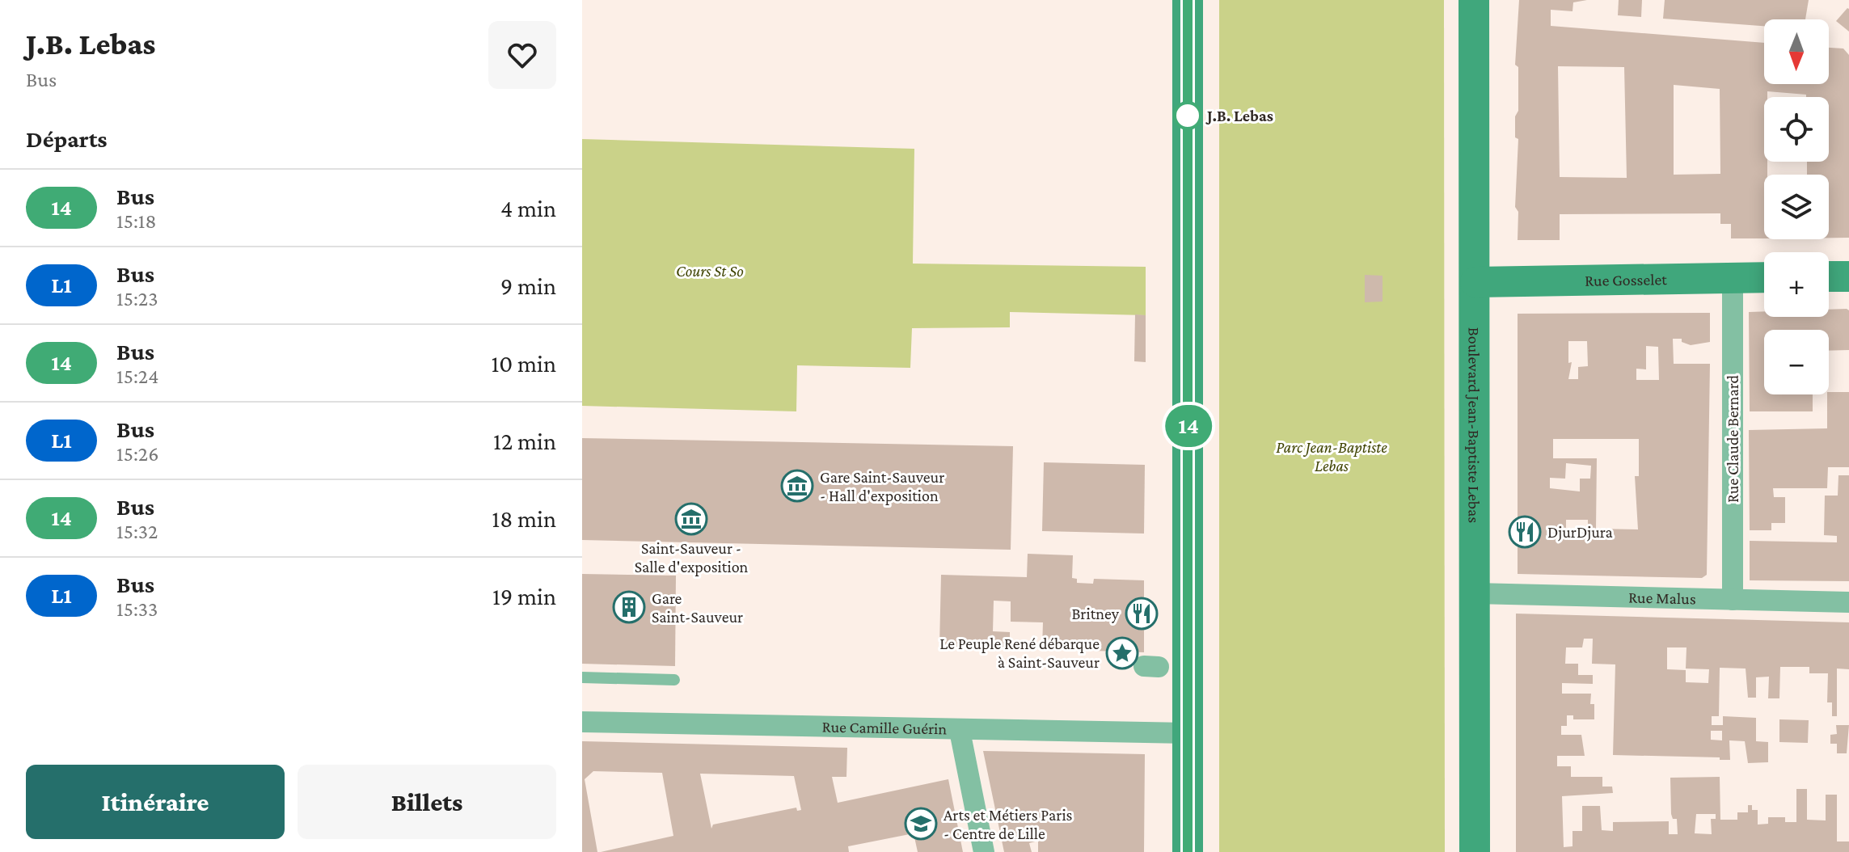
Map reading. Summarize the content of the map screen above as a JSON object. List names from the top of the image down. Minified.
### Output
{"streets":{"main road":["Rue Gosselet","Boulevard Jean-Baptiste Lebas"],"street":["Rue Claude Bernard","Rue Malus","Rue Camille Guérin"]},"crossings":[["Rue Gosselet","Boulevard Jean-Baptiste Lebas"],["Rue Gosselet","Rue Claude Bernard"],["Boulevard Jean-Baptiste Lebas","Rue Malus"],["Rue Claude Bernard","Rue Malus"]],"parks":["Cours St So","Parc Jean-Baptiste Lebas"],"places":{"other":["J.B. Lebas"],"museum":["Gare Saint-Sauveur - Hall d'exposition","Saint-Sauveur - Salle d'exposition"],"restaurant":["DjurDjura","Britney"],"building":["Gare Saint-Sauveur"],"place":["Le Peuple René débarque à Saint-Sauveur"],"school or university":["Arts et Métiers Paris - Centre de Lille"]},"lines":["bus line 14"],"north":"bottom","page":{"heading":[["J.B. Lebas","Bus"],"Départs"],"on_map":"14","map_buttons":["+","−"],"list":[{"mark":"14","name":"Bus","note":"15:18","value":"4 min"},{"mark":"L1","name":"Bus","note":"15:23","value":"9 min"},{"mark":"14","name":"Bus","note":"15:24","value":"10 min"},{"mark":"L1","name":"Bus","note":"15:26","value":"12 min"},{"mark":"14","name":"Bus","note":"15:32","value":"18 min"},{"mark":"L1","name":"Bus","note":"15:33","value":"19 min"}],"buttons":["Itinéraire","Billets"]}}
